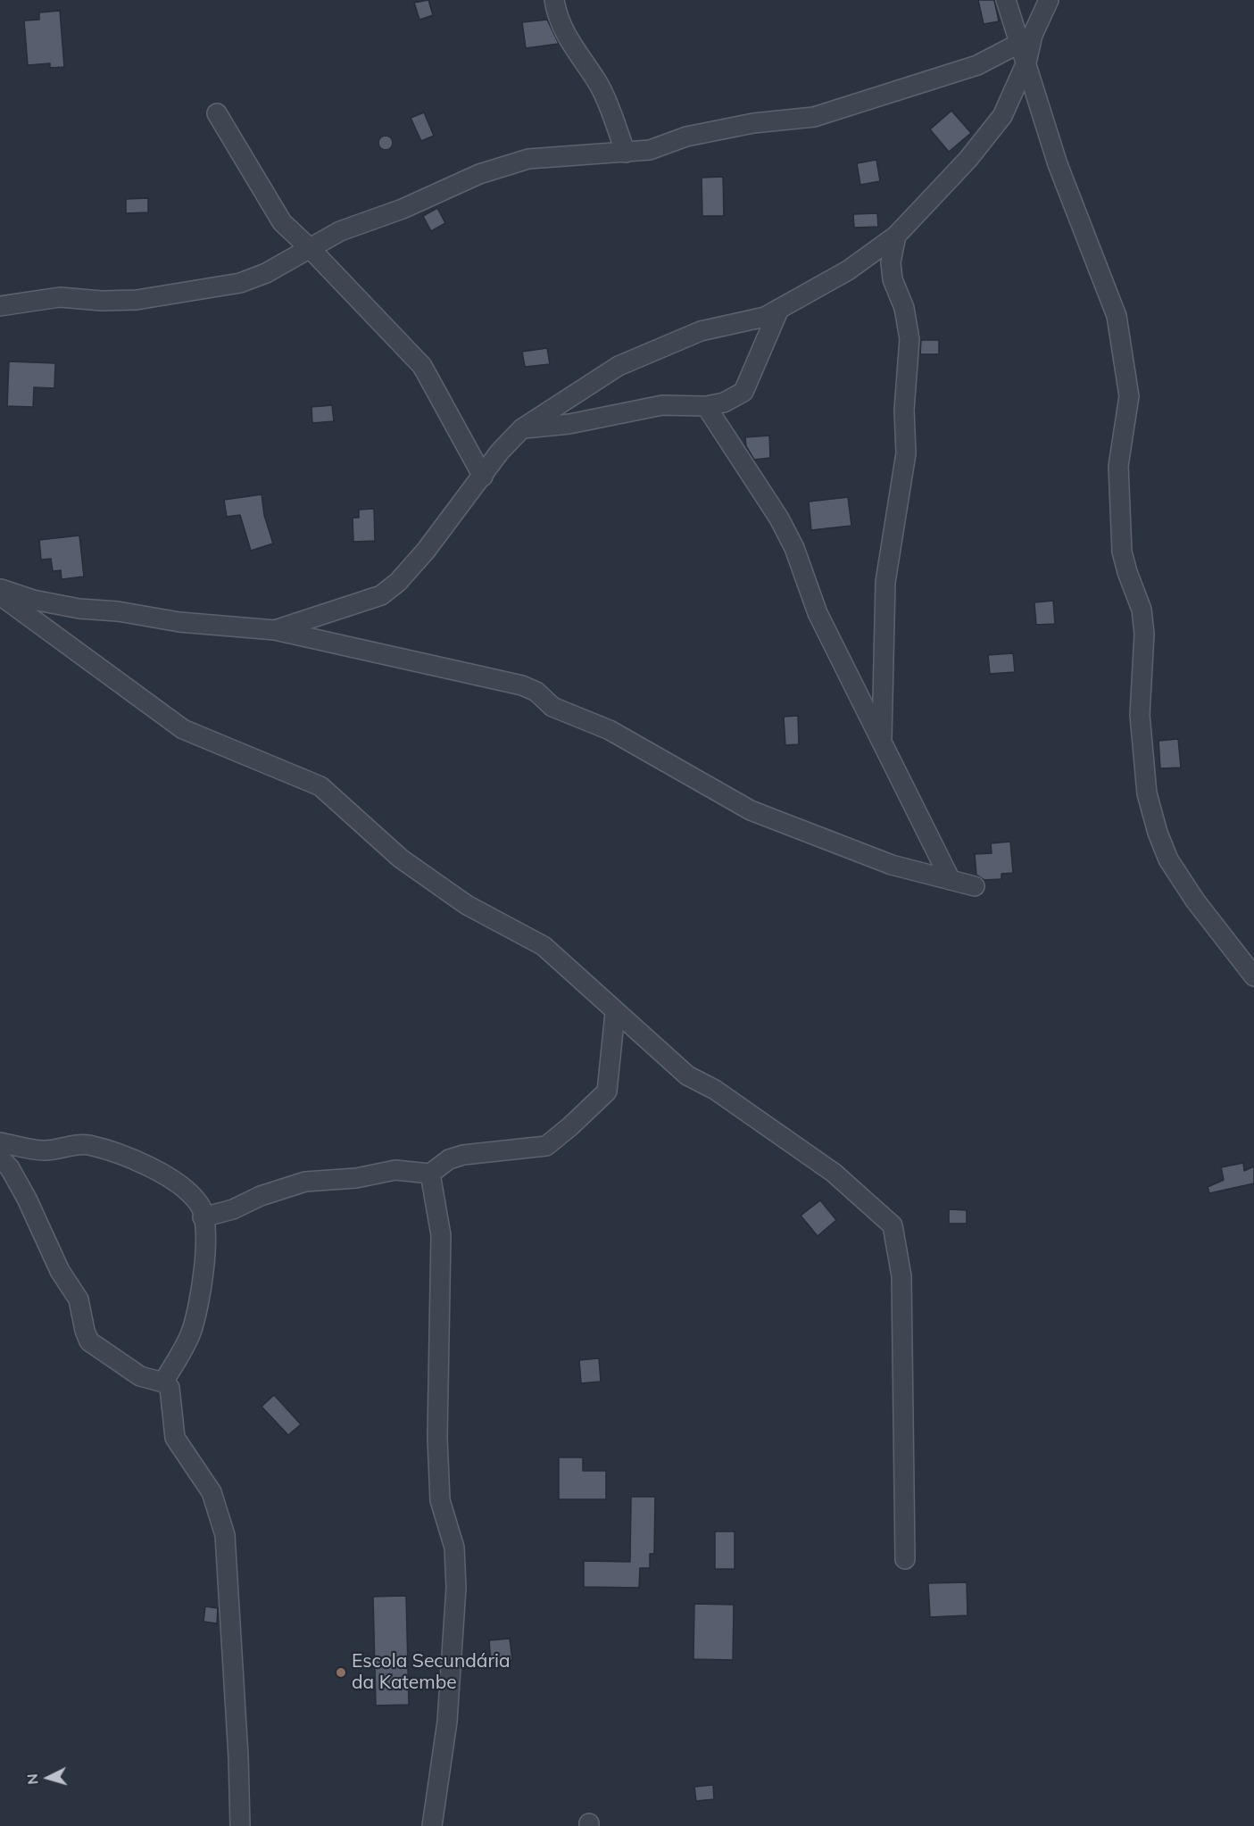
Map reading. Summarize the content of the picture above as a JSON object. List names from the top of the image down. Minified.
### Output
{"places":["Escola Secundária da Katembe"],"north":"left"}
